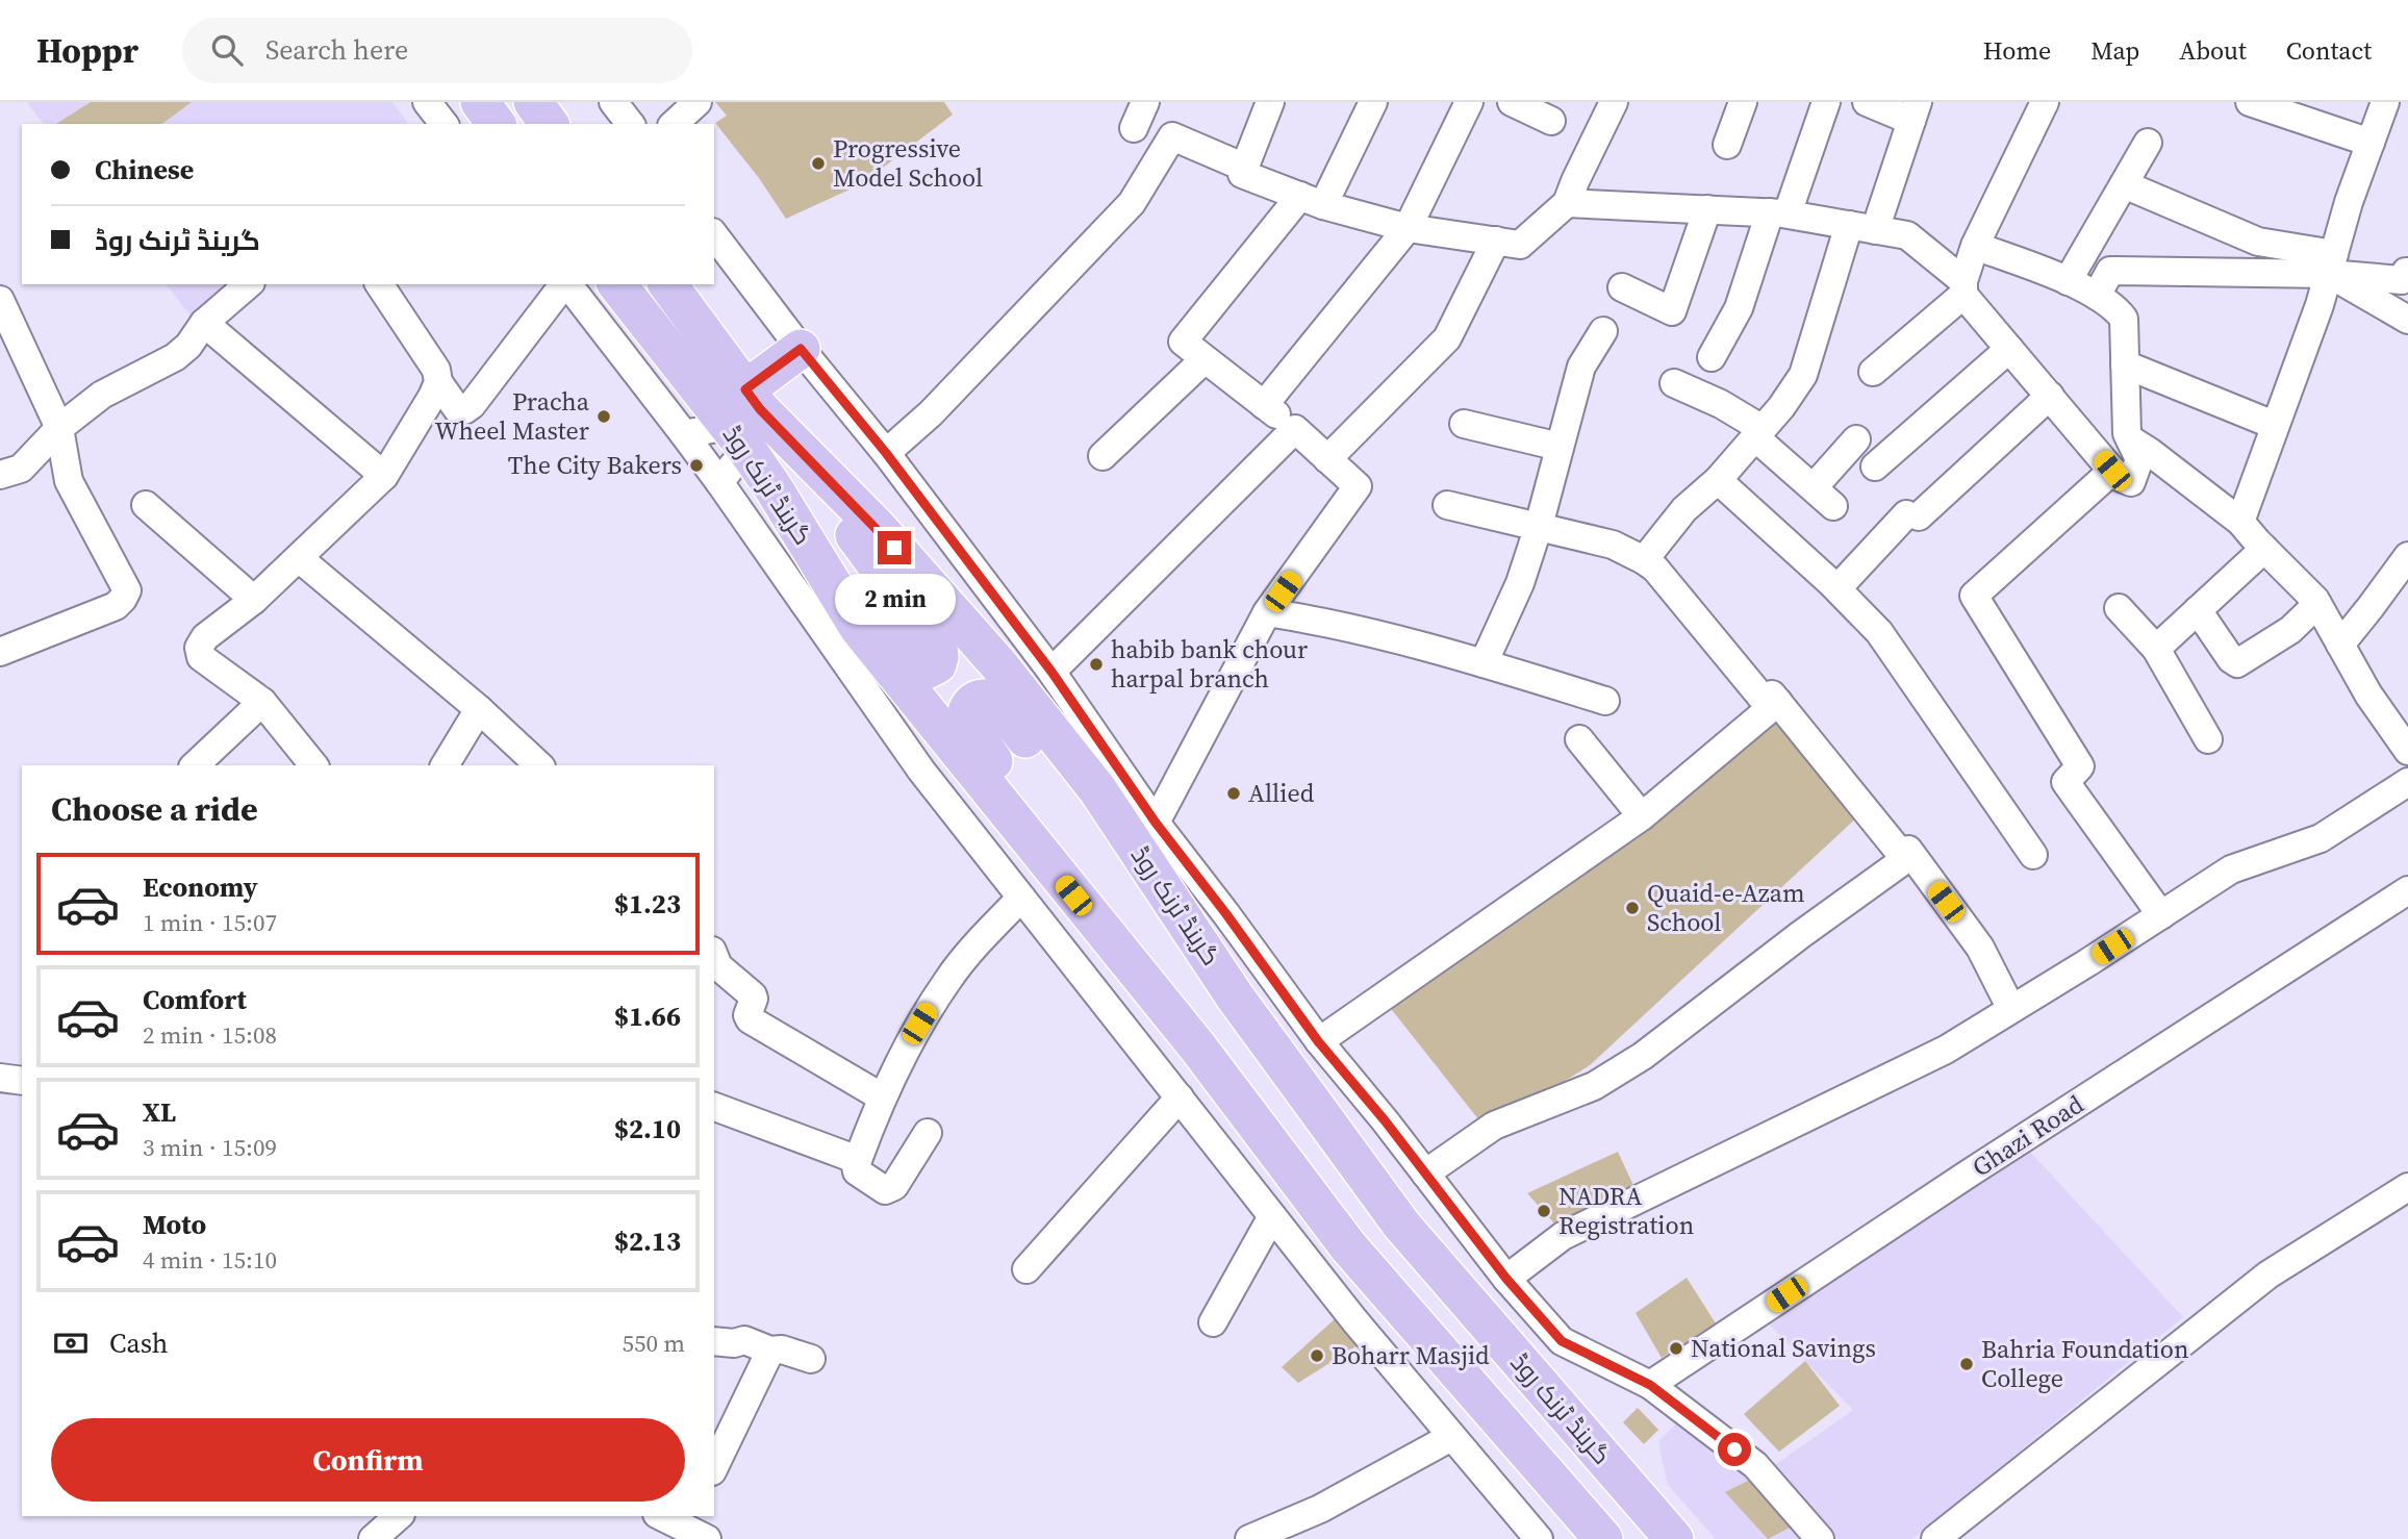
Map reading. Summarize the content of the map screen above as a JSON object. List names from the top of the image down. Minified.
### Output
{"streets":{"highway":["گرینڈ ٹرنک روڈ"],"street":["Ghazi Road"]},"places":["Progressive Model School","Pracha Wheel Master","The City Bakers","habib bank chour harpal branch","Allied","Quaid-e-Azam School","NADRA Registration","National Savings","Boharr Masjid","Bahria Foundation College"],"page":{"header":"Hoppr","search":"Search here","nav":["Home","Map","About","Contact"],"banner":["Chinese","گرینڈ ٹرنک روڈ"],"bubble":"2 min","heading":"Choose a ride","list":[{"name":"Economy","note":"1 min · 15:07","value":"$1.23"},{"name":"Comfort","note":"2 min · 15:08","value":"$1.66"},{"name":"XL","note":"3 min · 15:09","value":"$2.10"},{"name":"Moto","note":"4 min · 15:10","value":"$2.13"}],"pay":["Cash","550 m"],"buttons":"Confirm"}}
